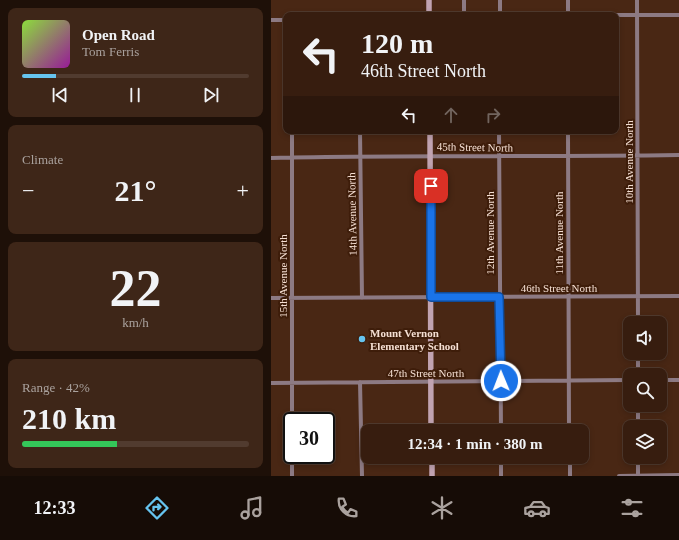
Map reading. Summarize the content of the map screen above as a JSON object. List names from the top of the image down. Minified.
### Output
{"streets":{"street":["45th Street North","10th Avenue North","14th Avenue North","12th Avenue North","11th Avenue North","15th Avenue North","46th Street North","47th Street North"]},"crossings":[["45th Street North","10th Avenue North"],["45th Street North","14th Avenue North"],["45th Street North","12th Avenue North"],["45th Street North","11th Avenue North"],["45th Street North","15th Avenue North"],["10th Avenue North","46th Street North"],["14th Avenue North","46th Street North"],["12th Avenue North","46th Street North"],["12th Avenue North","47th Street North"],["11th Avenue North","46th Street North"],["11th Avenue North","47th Street North"],["15th Avenue North","46th Street North"],["15th Avenue North","47th Street North"]],"places":["Mount Vernon Elementary School"],"page":{"turn":["120 m","46th Street North"],"song":["Open Road","Tom Ferris"],"tile":["Climate",["22","km/h"],["Range · 42%","210 km"]],"heat":["−","21°","+"],"limit":"30","trip":"12:34 · 1 min · 380 m","tabs":"12:33"}}
